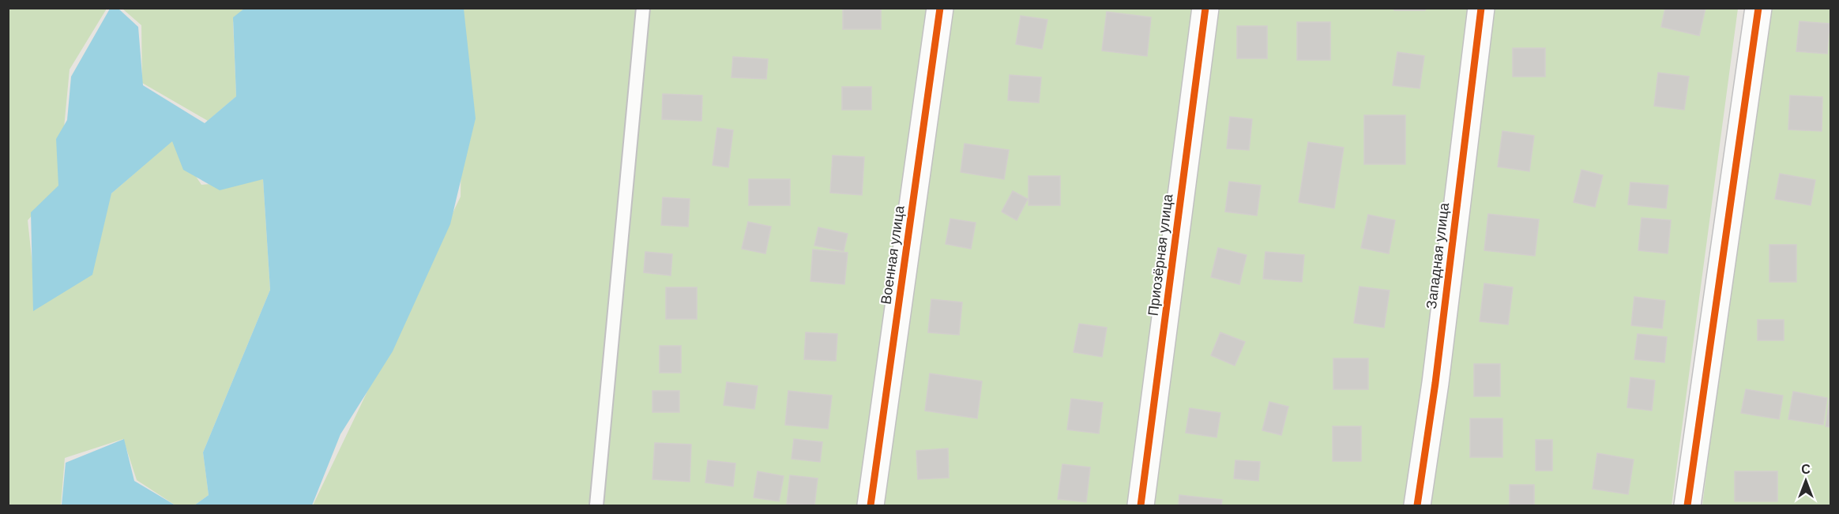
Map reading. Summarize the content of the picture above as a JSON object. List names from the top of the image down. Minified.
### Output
{"streets":{"street":["Военная улица","Приозёрная улица","Западная улица"]},"north":"top"}
